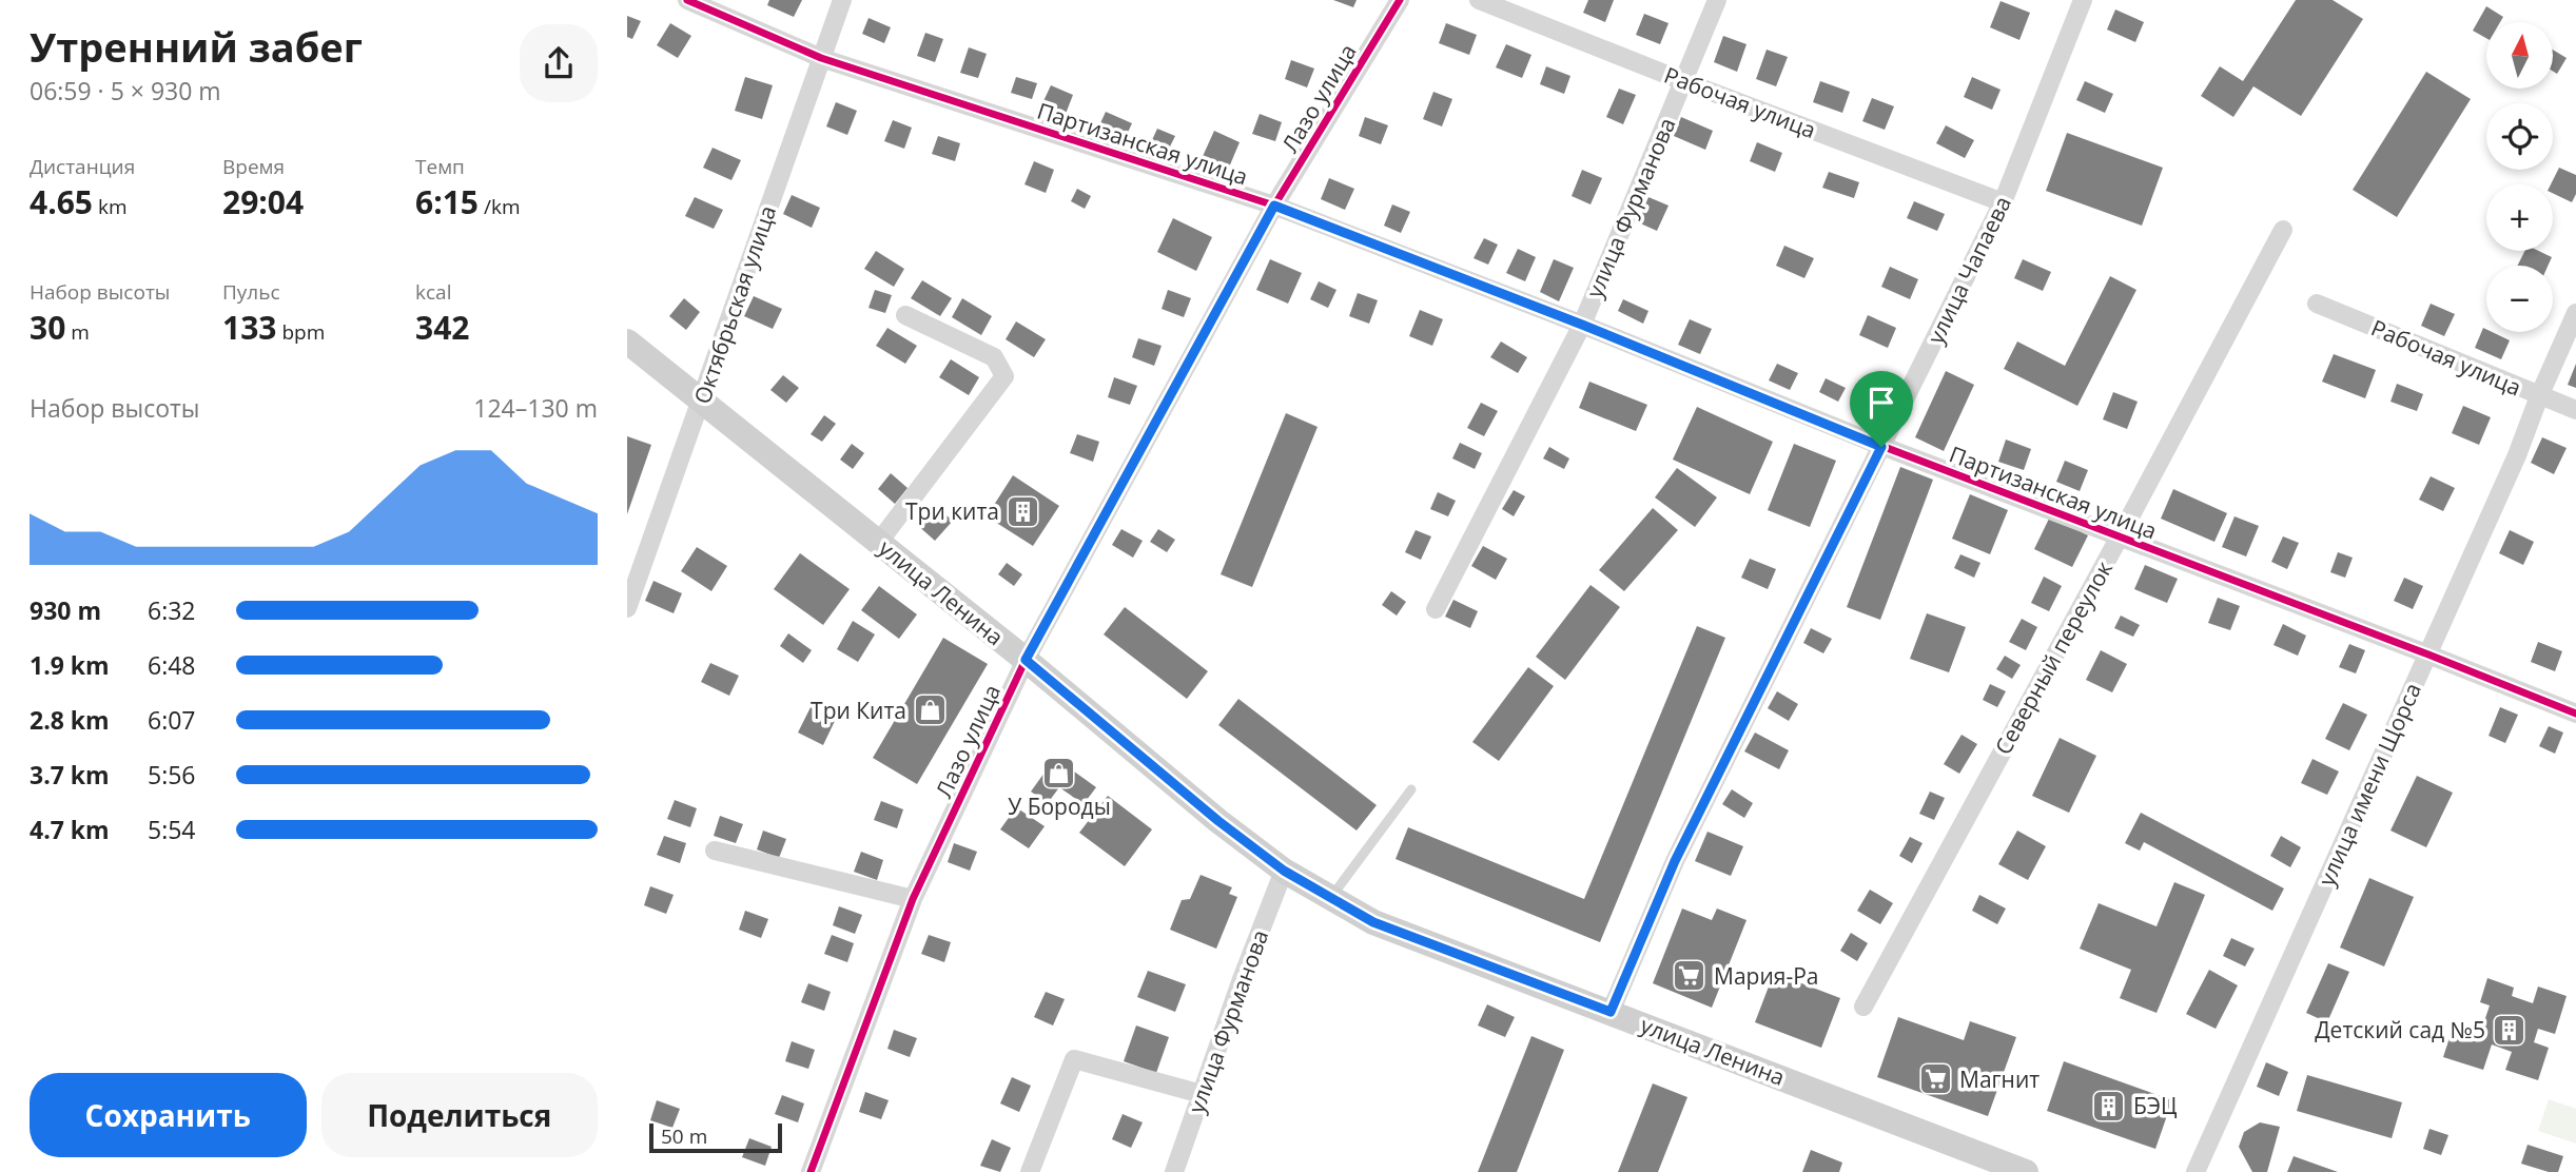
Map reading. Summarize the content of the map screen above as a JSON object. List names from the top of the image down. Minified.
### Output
{"streets":{"main road":["улица Ленина"],"street":["Лазо улица","Рабочая улица","Партизанская улица","улица Фурманова","улица Чапаева","Октябрьская улица","Северный переулок","улица имени Щорса"]},"crossings":[["Лазо улица","Партизанская улица"],["Лазо улица","улица Ленина"],["Рабочая улица","улица Фурманова"],["Рабочая улица","улица Чапаева"],["Рабочая улица","улица имени Щорса"],["Партизанская улица","улица Фурманова"],["Партизанская улица","улица Чапаева"],["Партизанская улица","Октябрьская улица"],["Партизанская улица","Северный переулок"],["Партизанская улица","улица имени Щорса"],["улица Фурманова","улица Ленина"],["улица Чапаева","улица Ленина"],["Октябрьская улица","улица Ленина"]],"places":{"building":["Три кита","Детский сад №5","БЭЦ"],"shop":["Три Кита","У Бороды"],"supermarket":["Мария-Ра","Магнит"]},"scale_bar":"50 m","north":"top","page":{"heading":["Утренний забег","06:59 · 5 × 930 m"],"map_buttons":["+","−"],"stats":[["Дистанция","4.65 km"],["Время","29:04"],["Темп","6:15 /km"],["Набор высоты","30 m"],["Пульс","133 bpm"],["kcal","342"]],"chart":["Набор высоты","124–130 m"],"list":[{"name":"930 m","note":"6:32"},{"name":"1.9 km","note":"6:48"},{"name":"2.8 km","note":"6:07"},{"name":"3.7 km","note":"5:56"},{"name":"4.7 km","note":"5:54"}],"buttons":["Сохранить","Поделиться"],"scale":"50 m"}}
